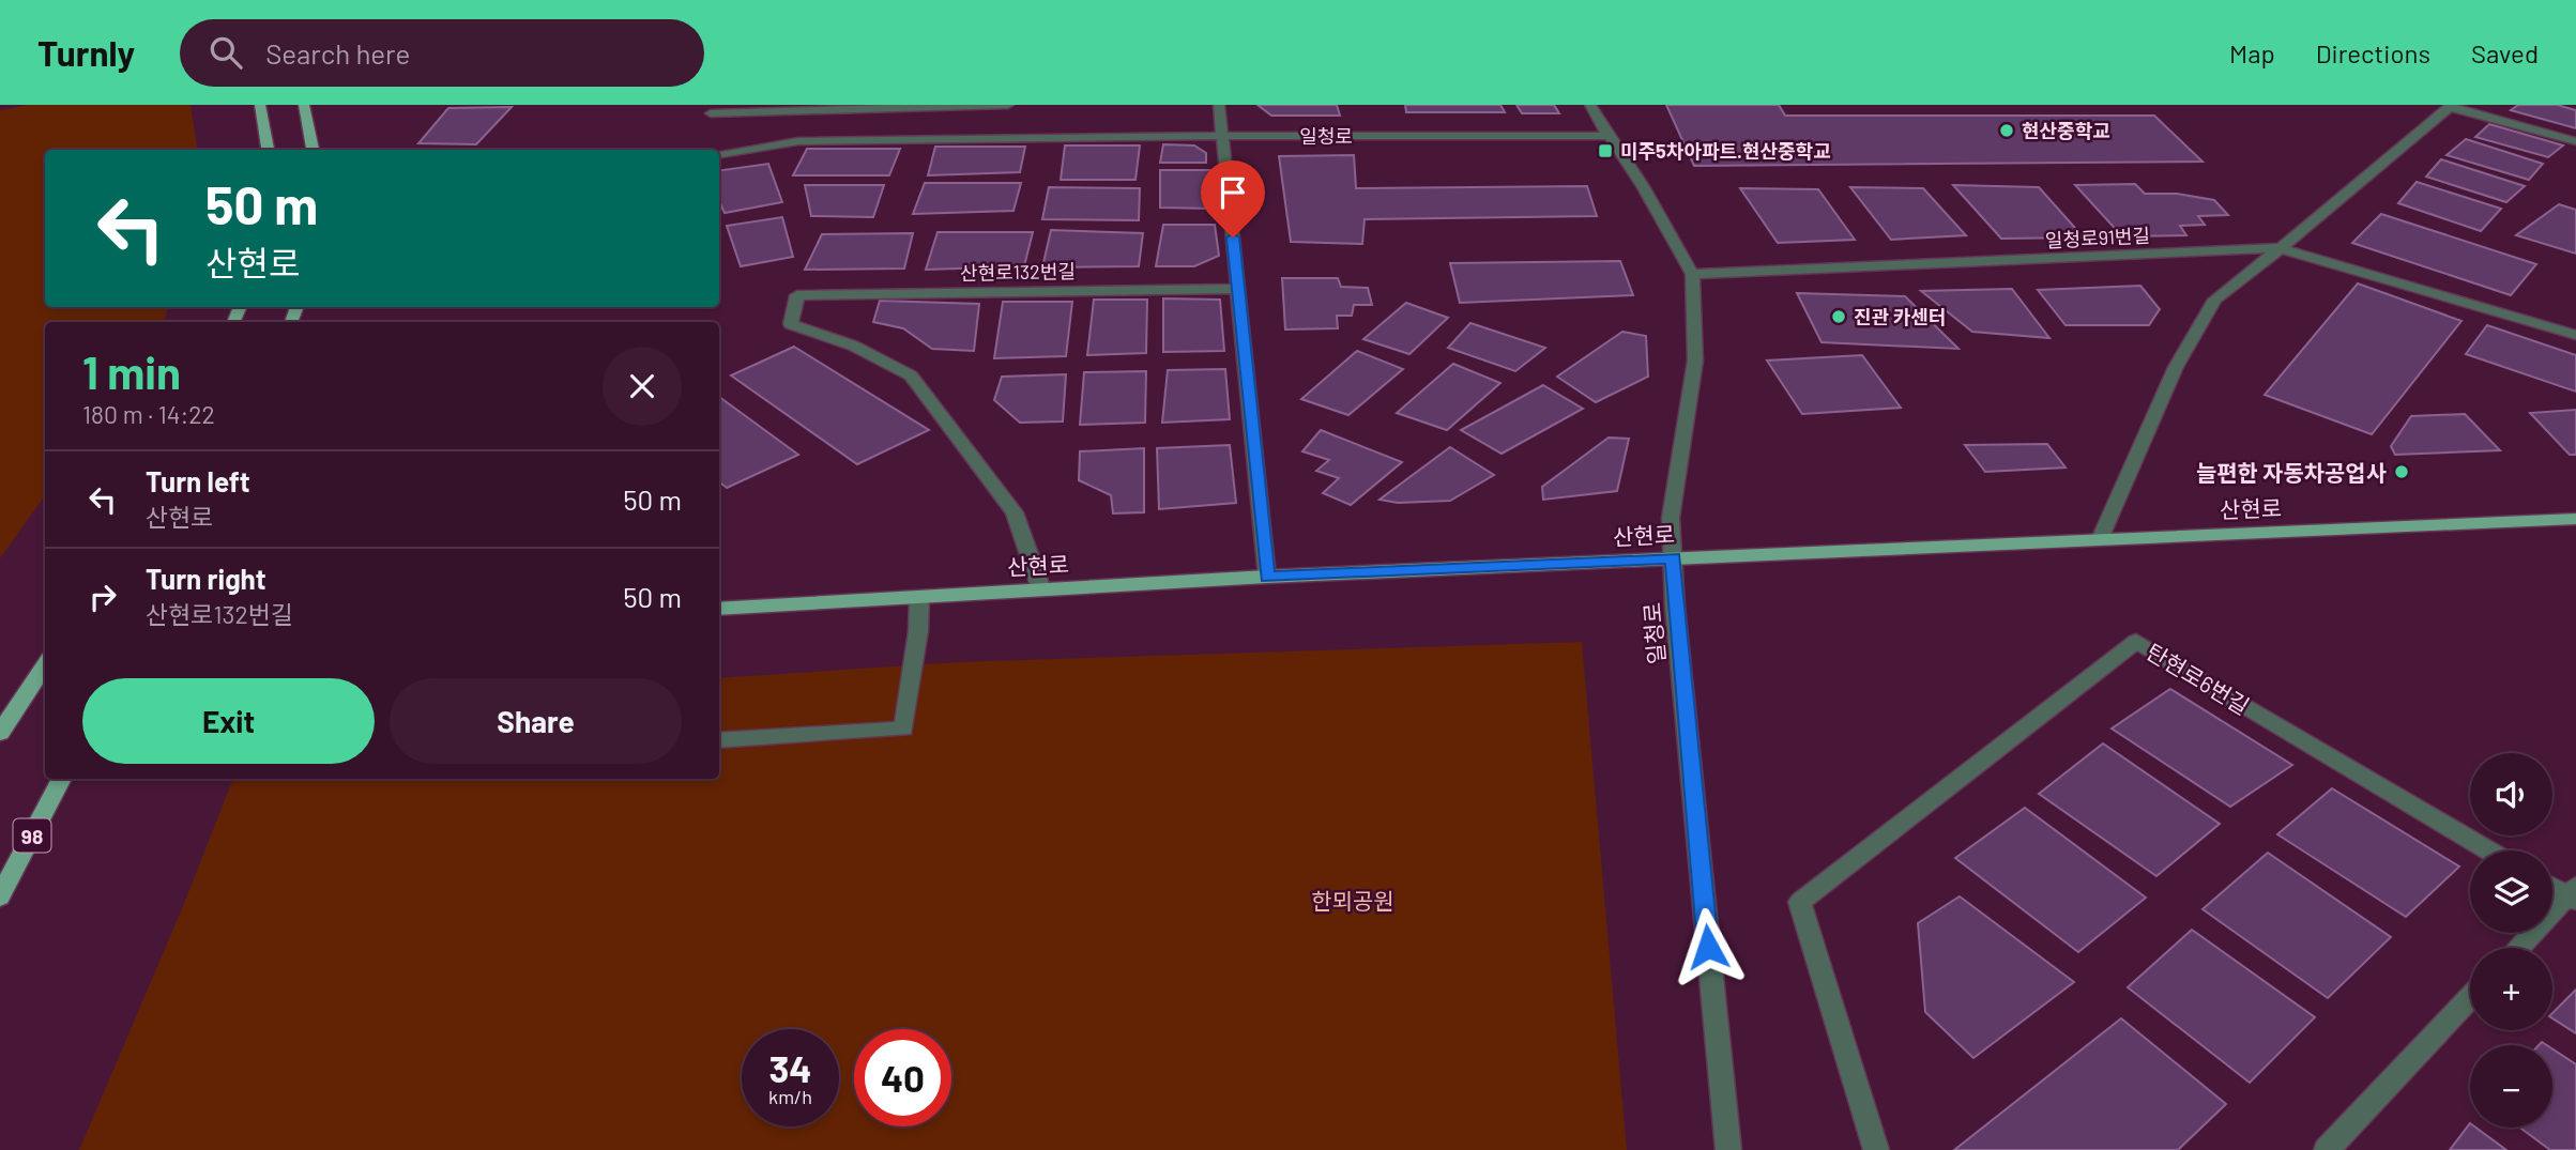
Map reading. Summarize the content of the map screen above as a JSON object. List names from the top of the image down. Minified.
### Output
{"streets":{"main road":["산현로","98"],"street":["일청로","일청로91번길","산현로132번길","탄현로6번길"]},"crossings":[["일청로","일청로91번길"],["일청로","산현로"],["산현로132번길","산현로"]],"parks":["한뫼공원"],"places":{"other":["현산중학교","진관 카센터","늘편한 자동차공업사"],"transit":["미주5차아파트.현산중학교"]},"page":{"header":"Turnly","search":"Search here","nav":["Map","Directions","Saved"],"turn":["50 m","산현로"],"heading":["1 min","180 m · 14:22"],"list":[{"name":"Turn left","note":"산현로","value":"50 m"},{"name":"Turn right","note":"산현로132번길","value":"50 m"}],"buttons":["Exit","Share"],"map_buttons":["+","−"],"speed":"34 km/h","limit":"40"}}
